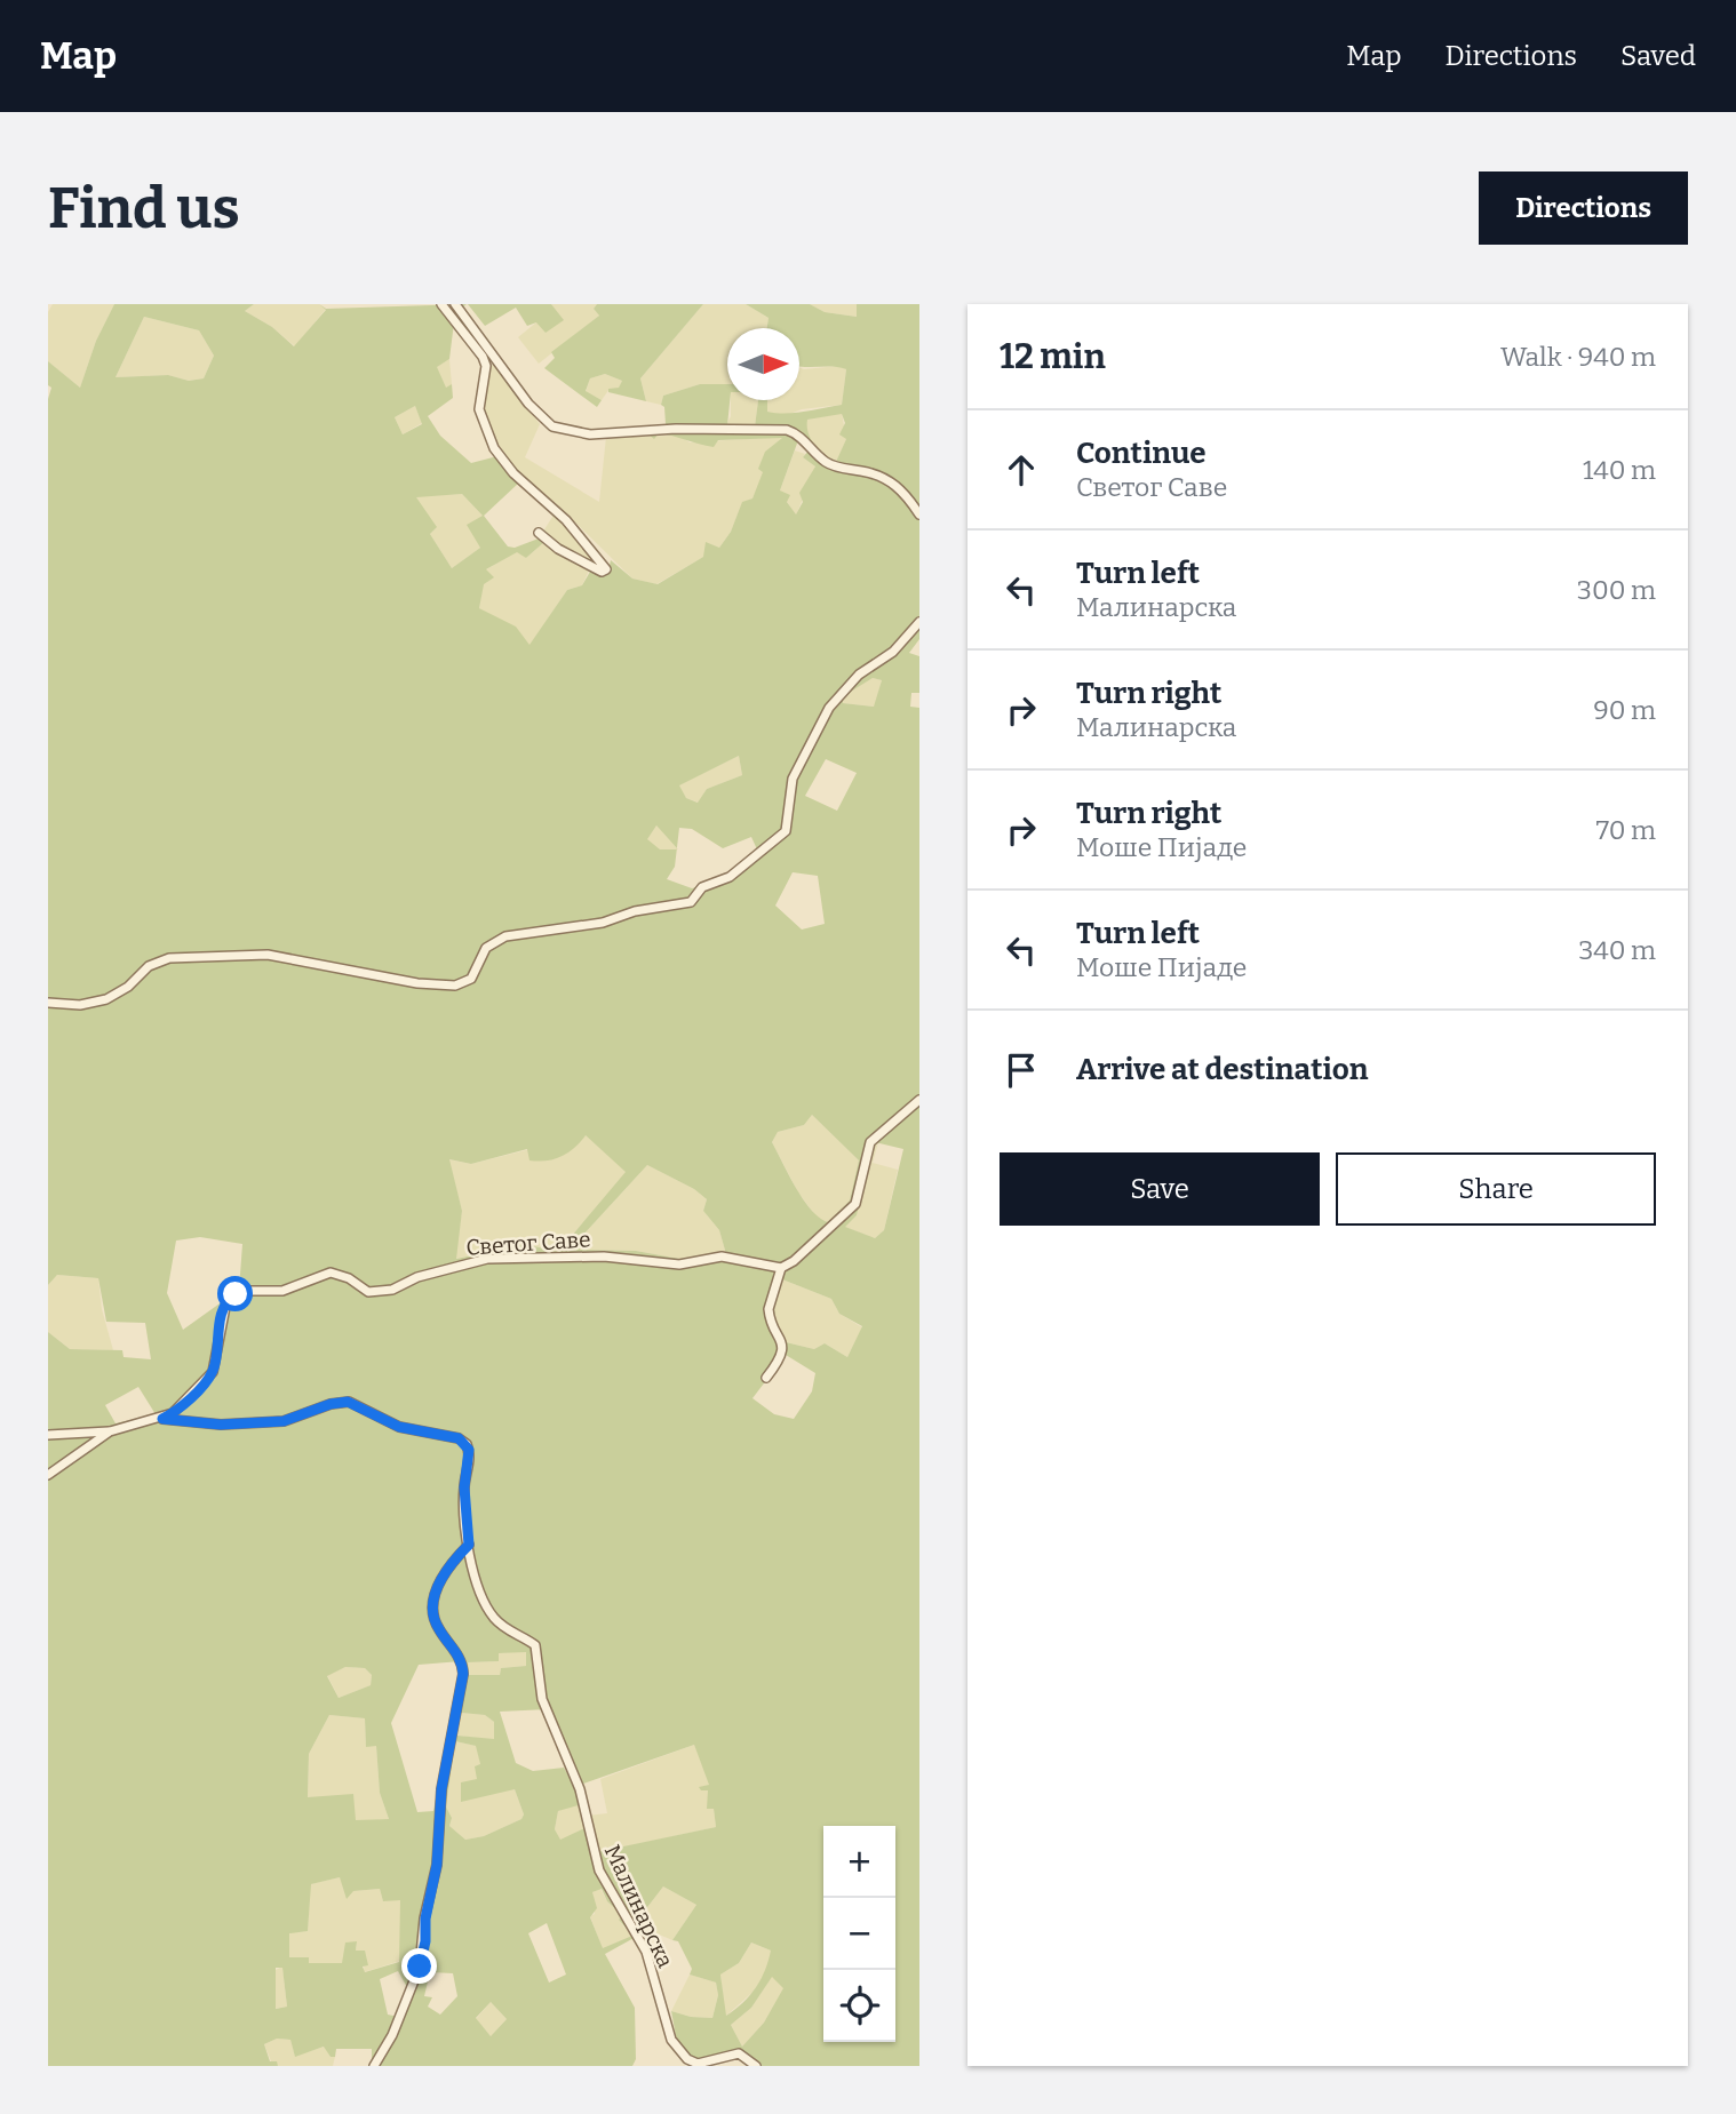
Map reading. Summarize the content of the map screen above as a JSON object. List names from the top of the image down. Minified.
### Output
{"streets":{"street":["Светог Саве","Малинарска"]},"crossings":[["Светог Саве","Малинарска"]],"north":"right","page":{"header":"Map","nav":["Map","Directions","Saved"],"buttons":["Directions",["Save","Share"]],"title":"Find us","heading":["12 min","Walk · 940 m"],"list":[["Continue","Светог Саве","140 m"],["Turn left","Малинарска","300 m"],["Turn right","Малинарска","90 m"],["Turn right","Моше Пијаде","70 m"],["Turn left","Моше Пијаде","340 m"],"Arrive at destination"],"map_buttons":["+","−"]}}
